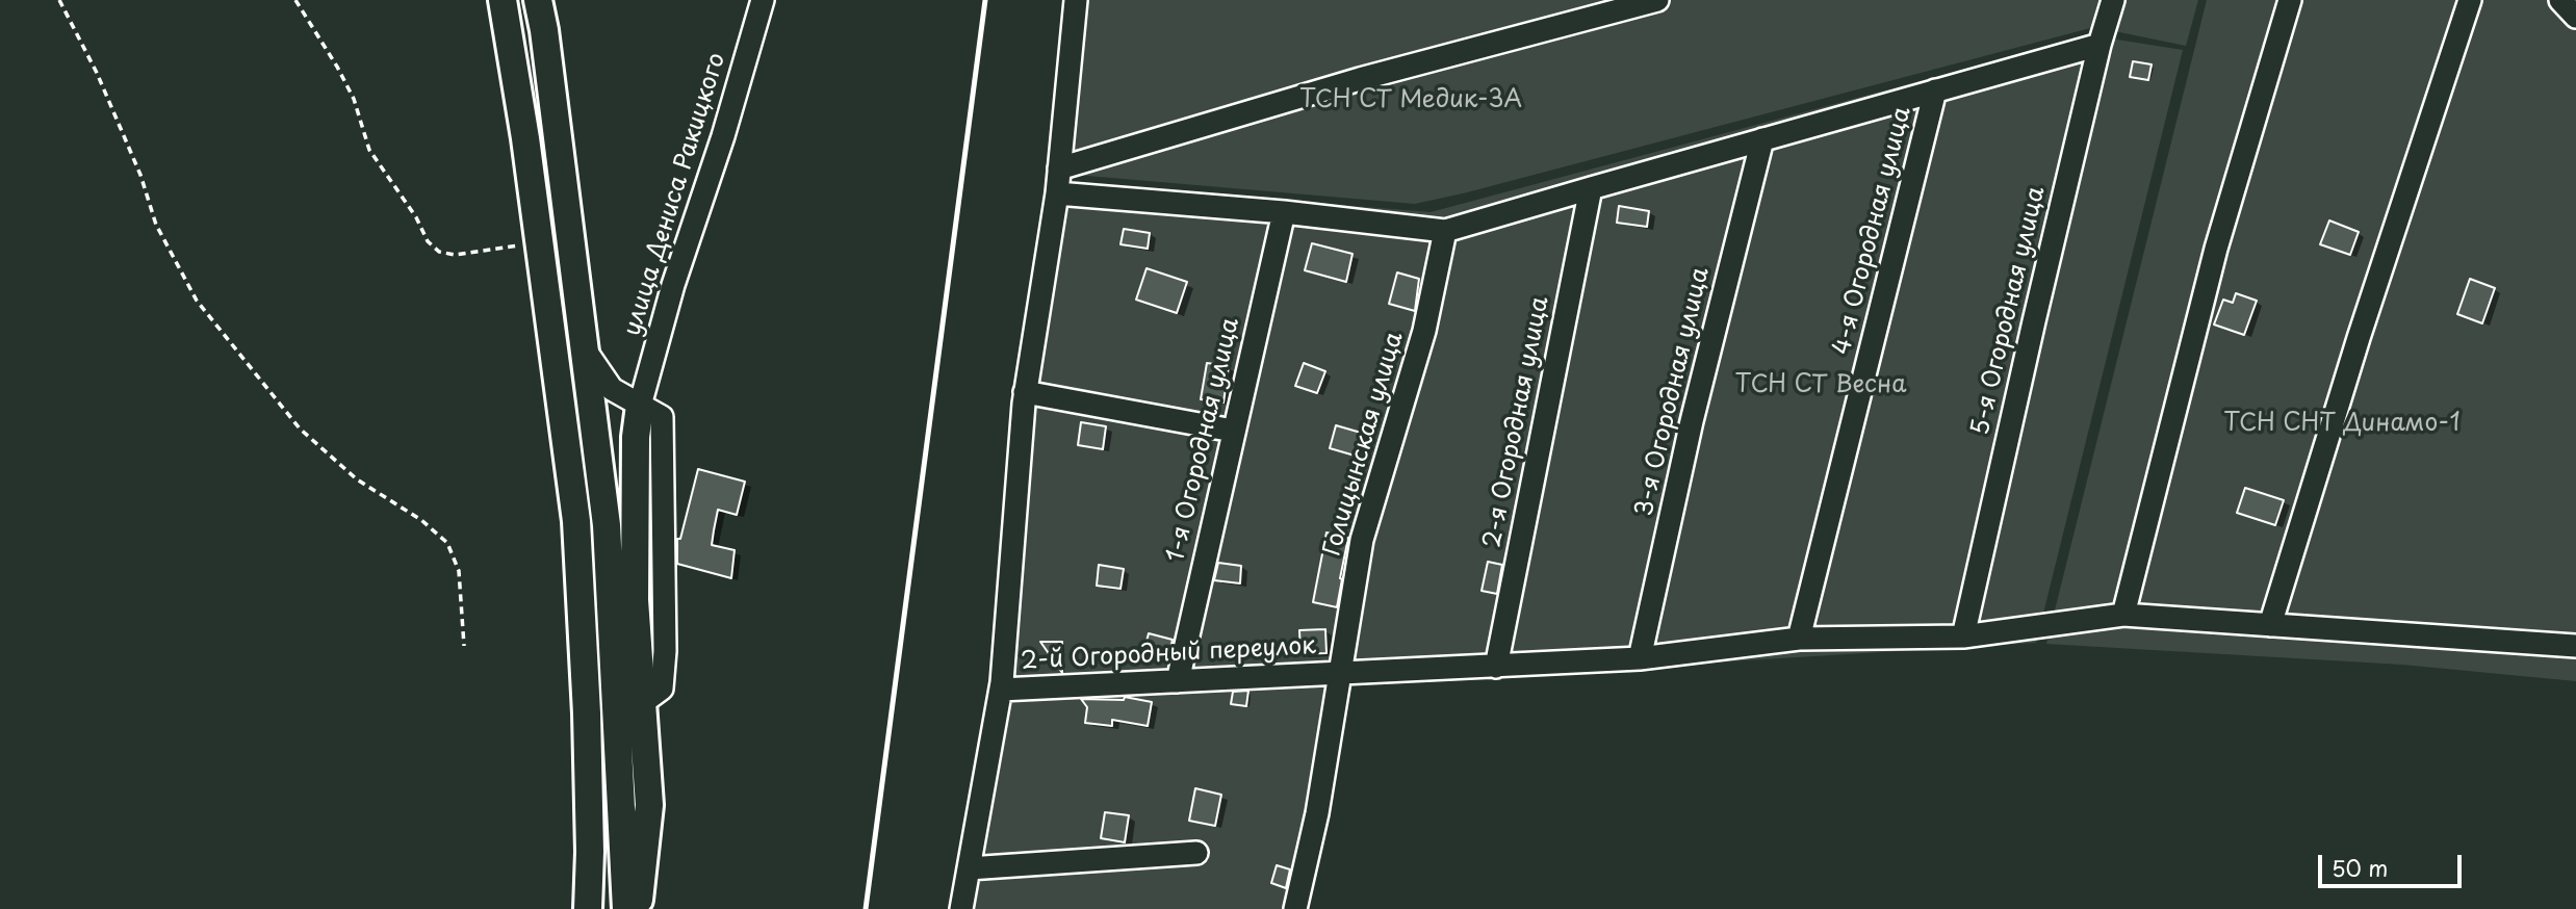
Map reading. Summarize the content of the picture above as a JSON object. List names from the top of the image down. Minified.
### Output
{"streets":{"street":["улица Дениса Ракицкого","4-я Огородная улица","5-я Огородная улица","3-я Огородная улица","2-я Огородная улица","1-я Огородная улица","Голицынская улица","2-й Огородный переулок"]},"crossings":[["4-я Огородная улица","2-й Огородный переулок"],["5-я Огородная улица","2-й Огородный переулок"],["3-я Огородная улица","2-й Огородный переулок"],["2-я Огородная улица","2-й Огородный переулок"],["1-я Огородная улица","2-й Огородный переулок"],["Голицынская улица","2-й Огородный переулок"]],"parks":["ТСН СТ Медик-3А","ТСН СТ Весна","ТСН СНТ Динамо-1"],"scale_bar":"50 m"}
